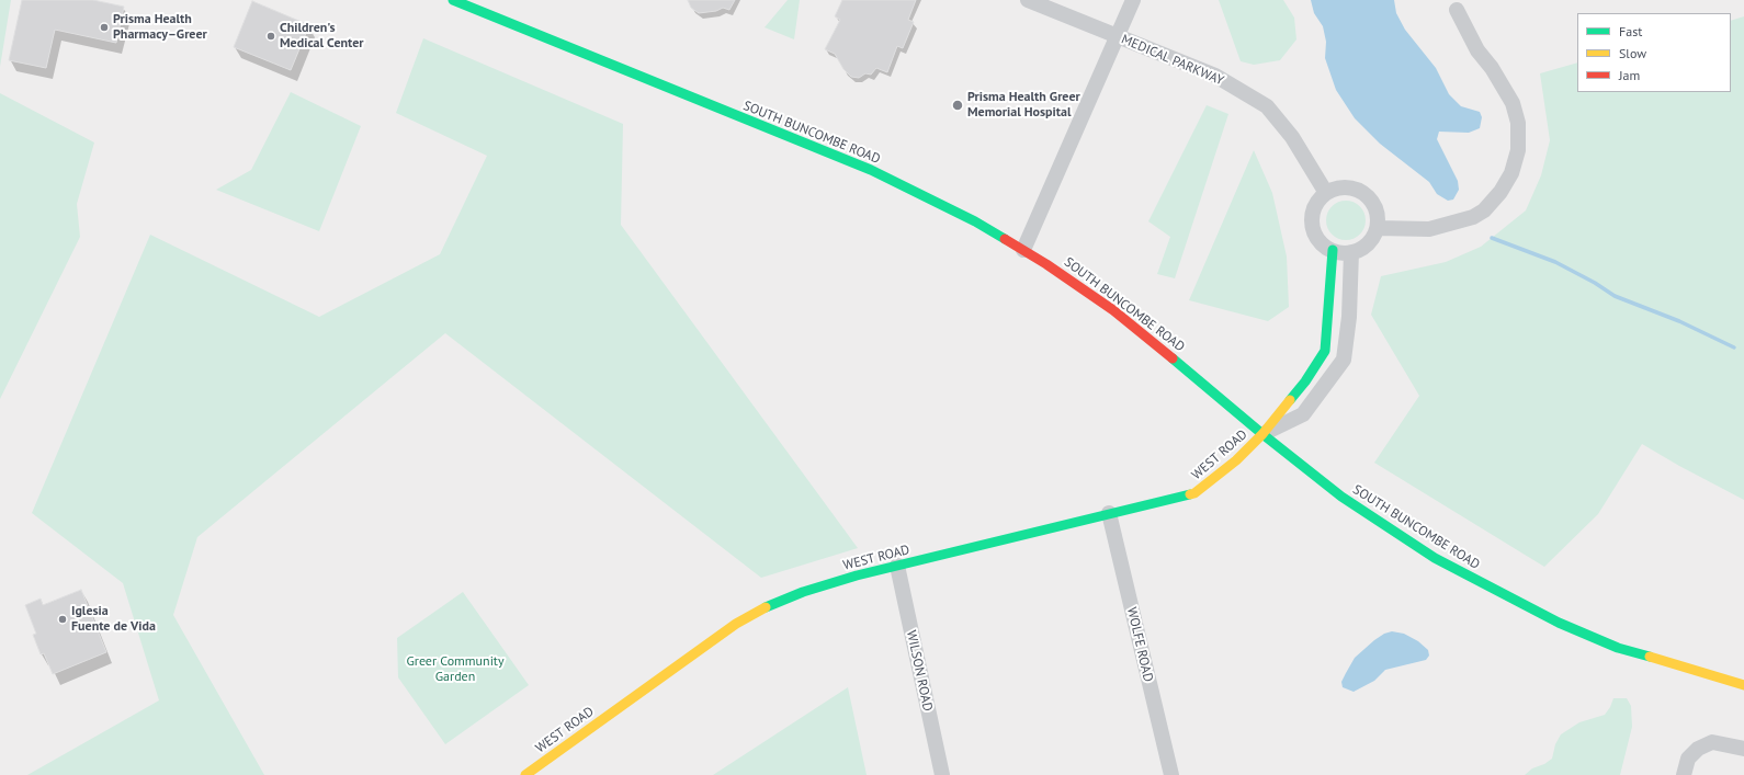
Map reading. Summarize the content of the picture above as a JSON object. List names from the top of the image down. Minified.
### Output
{"streets":{"main road":["SOUTH BUNCOMBE ROAD","WEST ROAD"],"street":["MEDICAL PARKWAY","WOLFE ROAD","WILSON ROAD"]},"crossings":[["SOUTH BUNCOMBE ROAD","WEST ROAD"],["WEST ROAD","WOLFE ROAD"],["WEST ROAD","WILSON ROAD"]],"parks":["Greer Community Garden"],"places":["Prisma Health Pharmacy–Greer","Children's Medical Center","Prisma Health Greer Memorial Hospital","Iglesia Fuente de Vida"],"legend":["Fast","Slow","Jam"]}
